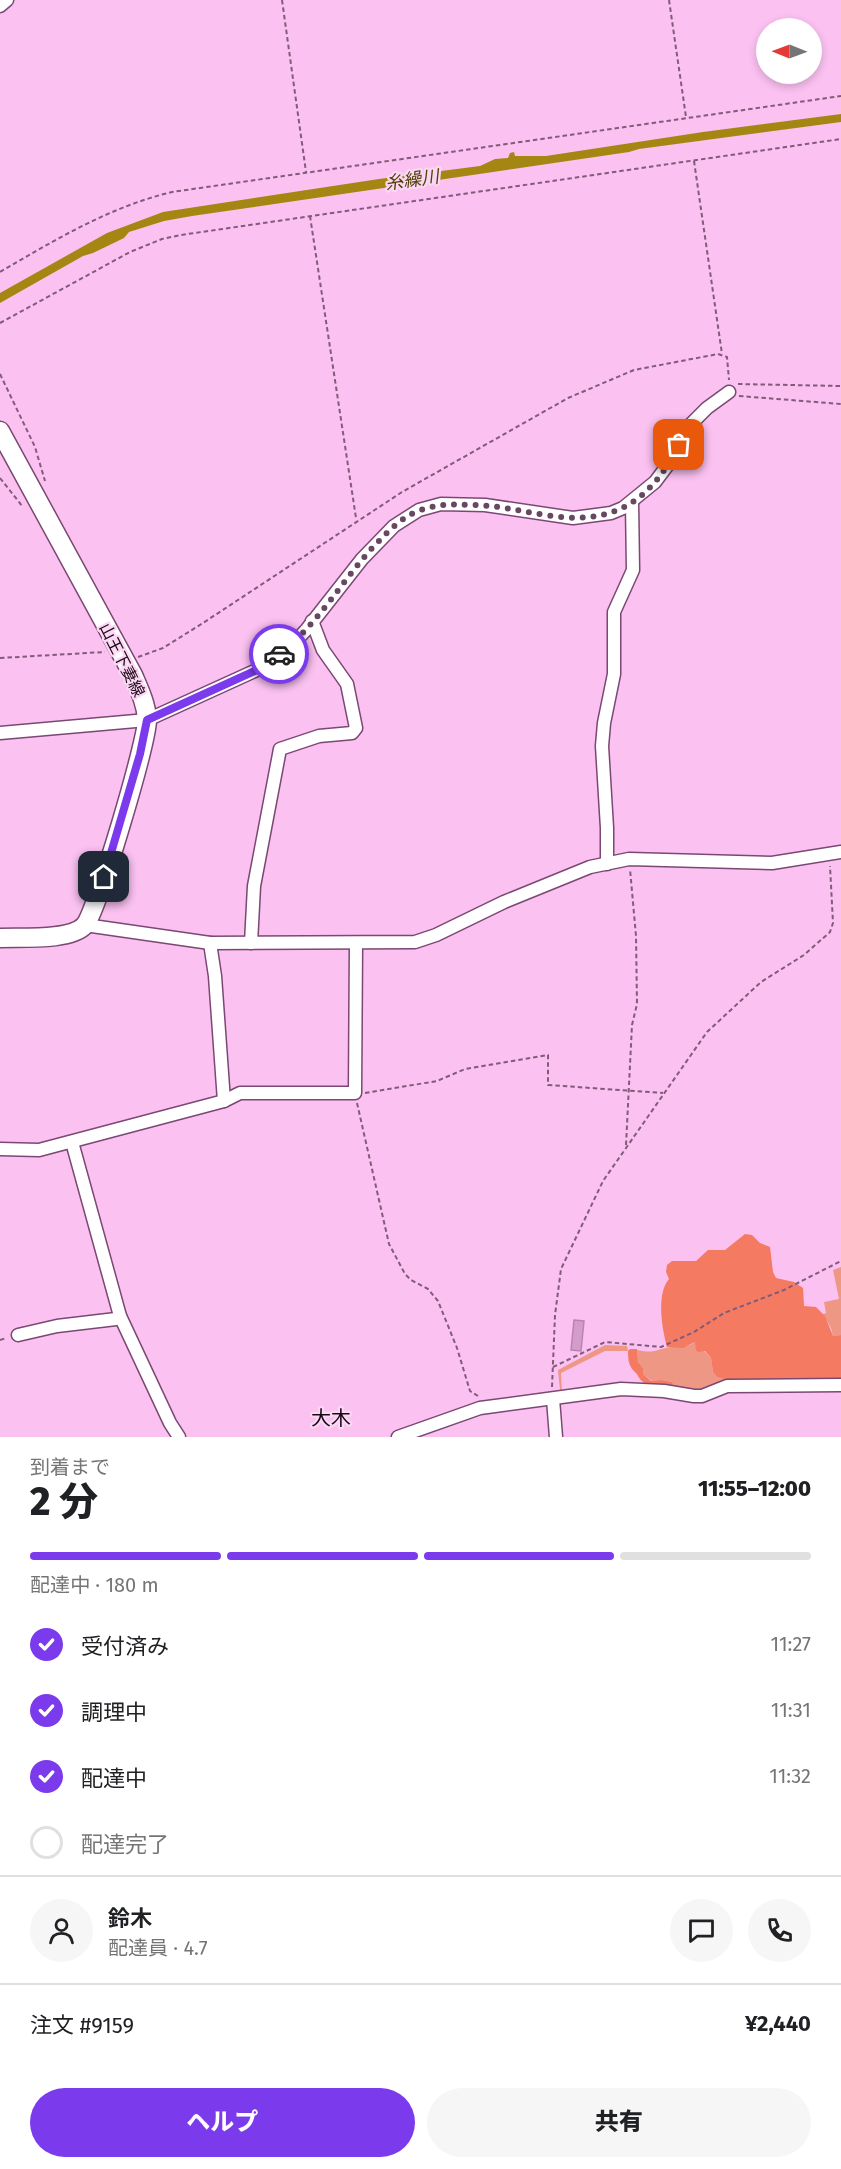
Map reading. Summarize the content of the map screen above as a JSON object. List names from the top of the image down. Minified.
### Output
{"streets":{"main road":["山王下妻線"]},"districts":["大木"],"water":["糸繰川"],"north":"left","page":{"heading":["2 分","到着まで","11:55–12:00"],"panel":["鈴木","配達員 · 4.7","注文 #9159","¥2,440"],"bar":"配達中 · 180 m","list":[["受付済み","11:27"],["調理中","11:31"],["配達中","11:32"],"配達完了"],"buttons":["ヘルプ","共有"]}}
